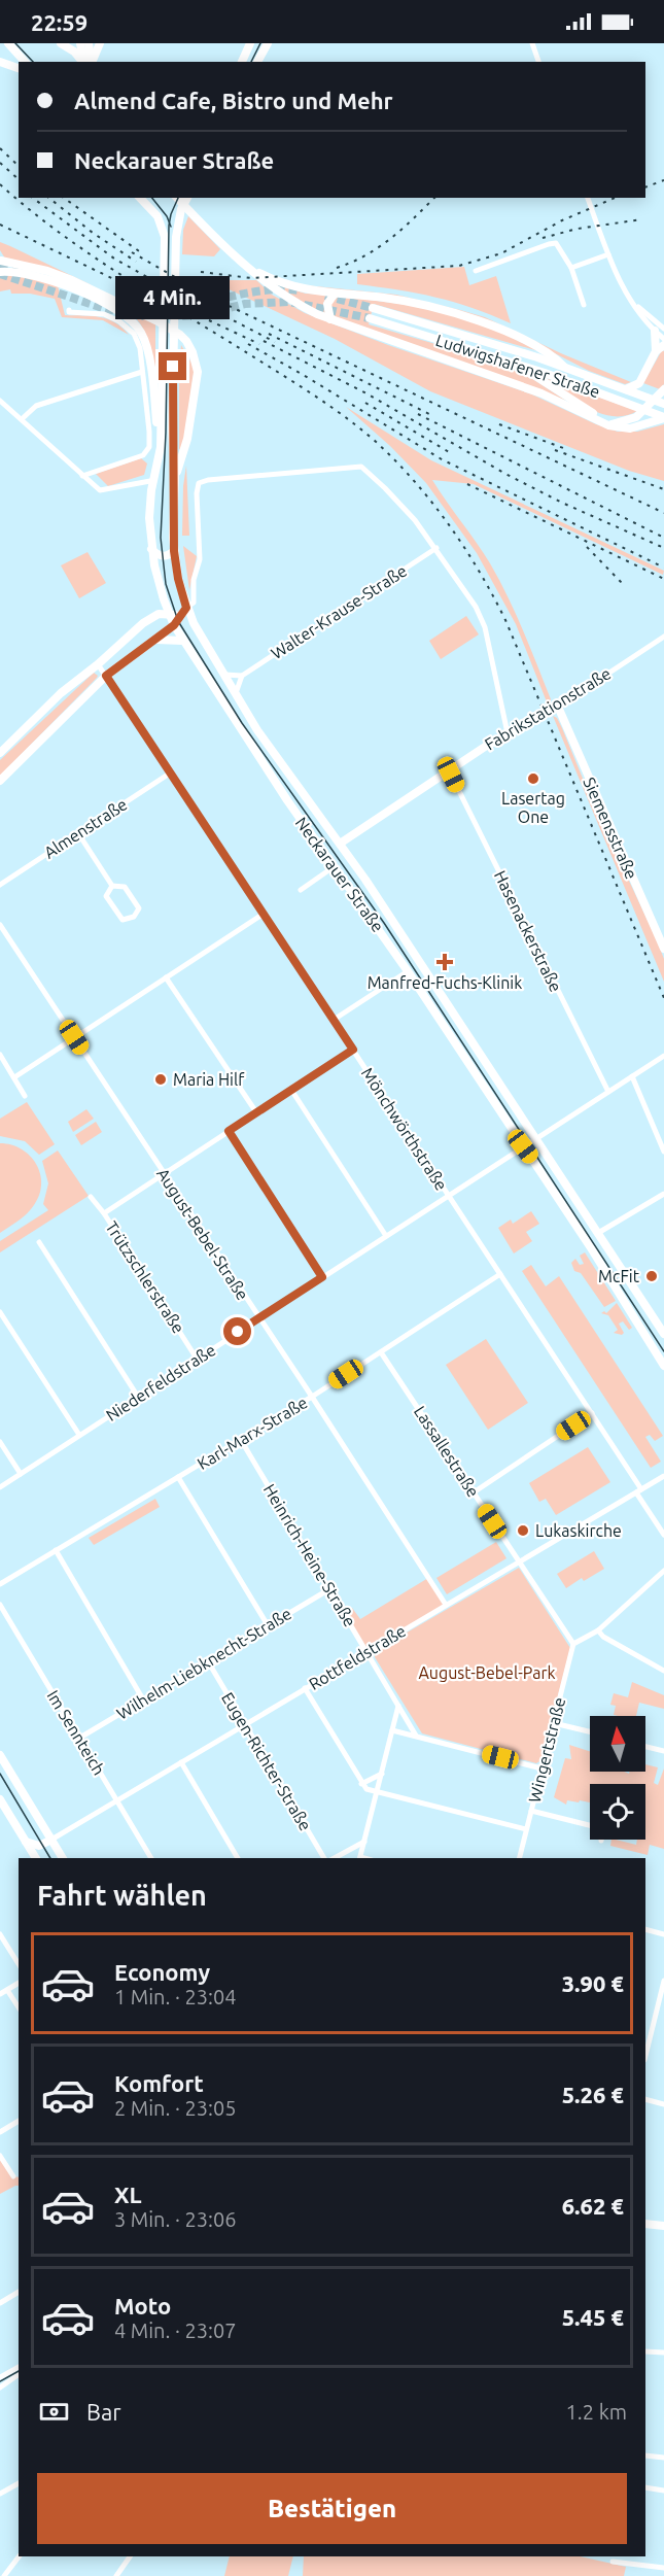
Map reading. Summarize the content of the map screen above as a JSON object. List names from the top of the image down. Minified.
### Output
{"streets":{"main road":["Ludwigshafener Straße","Neckarauer Straße"],"street":["Walter-Krause-Straße","Fabrikstationstraße","Almenstraße","Siemensstraße","Hasenackerstraße","Mönchwörthstraße","August-Bebel-Straße","Trützschlerstraße","Niederfeldstraße","Karl-Marx-Straße","Lassallestraße","Heinrich-Heine-Straße","Rottfeldstraße","Wilhelm-Liebknecht-Straße","Im Sennteich","Wingertstraße","Eugen-Richter-Straße"]},"crossings":[["Fabrikstationstraße","Siemensstraße"],["Fabrikstationstraße","Neckarauer Straße"],["Fabrikstationstraße","Hasenackerstraße"],["Almenstraße","Mönchwörthstraße"],["Neckarauer Straße","Niederfeldstraße"],["Hasenackerstraße","Niederfeldstraße"],["Mönchwörthstraße","Niederfeldstraße"],["Mönchwörthstraße","Karl-Marx-Straße"],["Mönchwörthstraße","Rottfeldstraße"],["August-Bebel-Straße","Niederfeldstraße"],["August-Bebel-Straße","Karl-Marx-Straße"],["August-Bebel-Straße","Rottfeldstraße"],["Trützschlerstraße","Niederfeldstraße"],["Karl-Marx-Straße","Lassallestraße"],["Karl-Marx-Straße","Heinrich-Heine-Straße"],["Lassallestraße","Rottfeldstraße"],["Lassallestraße","Wingertstraße"],["Heinrich-Heine-Straße","Rottfeldstraße"],["Heinrich-Heine-Straße","Wilhelm-Liebknecht-Straße"],["Rottfeldstraße","Im Sennteich"],["Rottfeldstraße","Eugen-Richter-Straße"],["Wilhelm-Liebknecht-Straße","Im Sennteich"],["Wilhelm-Liebknecht-Straße","Eugen-Richter-Straße"]],"parks":["August-Bebel-Park"],"places":{"other":["Lasertag One","Maria Hilf","McFit","Lukaskirche"],"health":["Manfred-Fuchs-Klinik"]},"north":"top","page":{"status":"22:59","banner":["Almend Cafe, Bistro und Mehr","Neckarauer Straße"],"bubble":"4 Min.","heading":"Fahrt wählen","list":[{"name":"Economy","note":"1 Min. · 23:04","value":"3.90 €"},{"name":"Komfort","note":"2 Min. · 23:05","value":"5.26 €"},{"name":"XL","note":"3 Min. · 23:06","value":"6.62 €"},{"name":"Moto","note":"4 Min. · 23:07","value":"5.45 €"}],"pay":["Bar","1.2 km"],"buttons":"Bestätigen"}}
